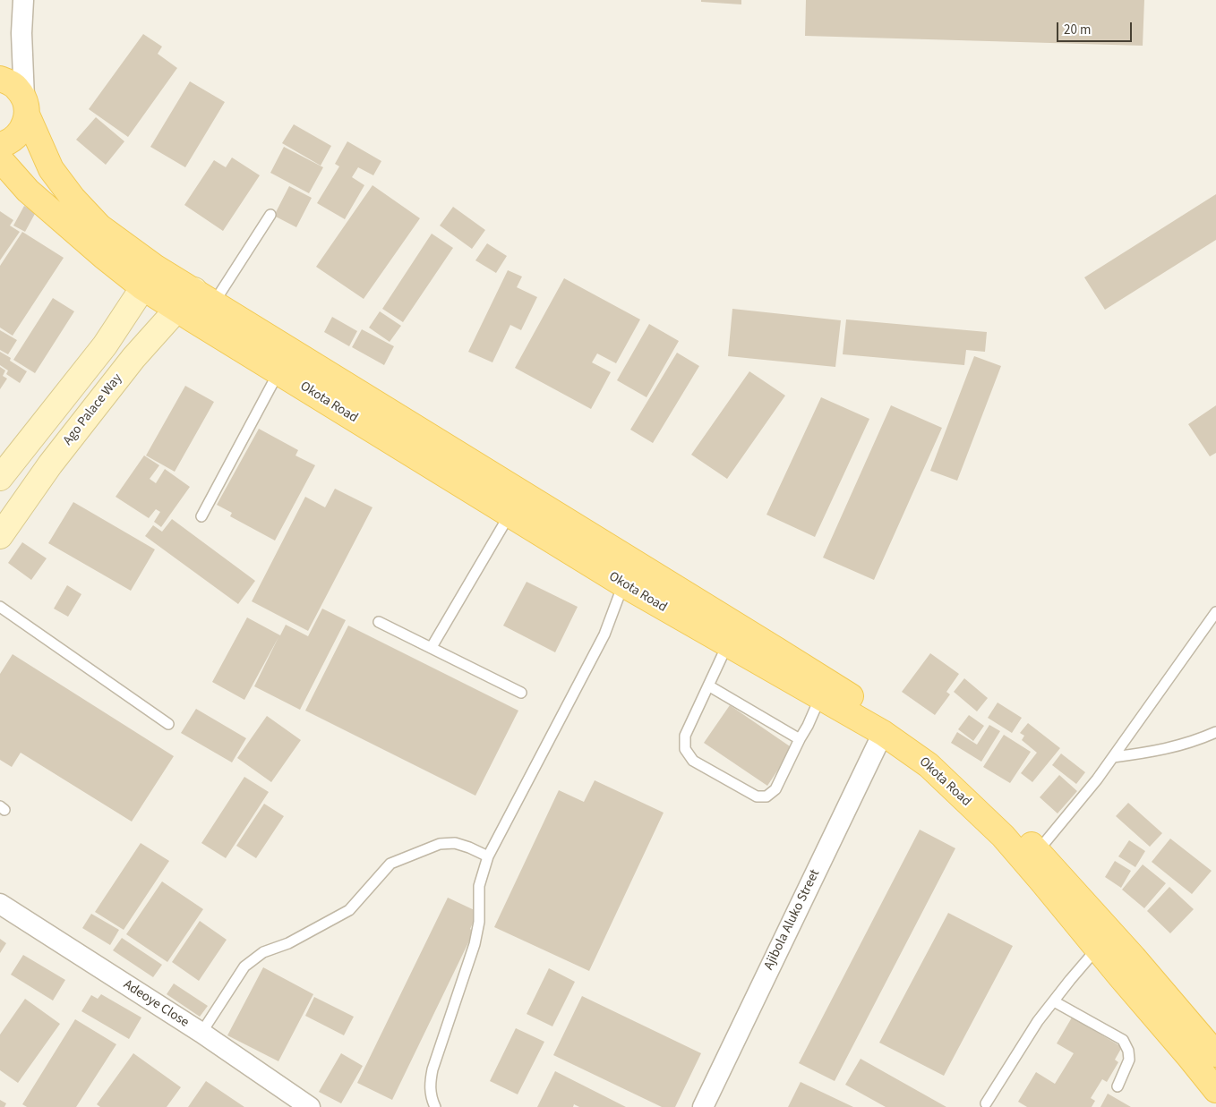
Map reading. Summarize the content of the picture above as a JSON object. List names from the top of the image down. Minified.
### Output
{"streets":{"main road":["Okota Road","Ago Palace Way"],"street":["Ajibola Aluko Street","Adeoye Close"]},"crossings":[["Okota Road","Ago Palace Way"],["Okota Road","Ajibola Aluko Street"]],"scale_bar":"20 m"}
